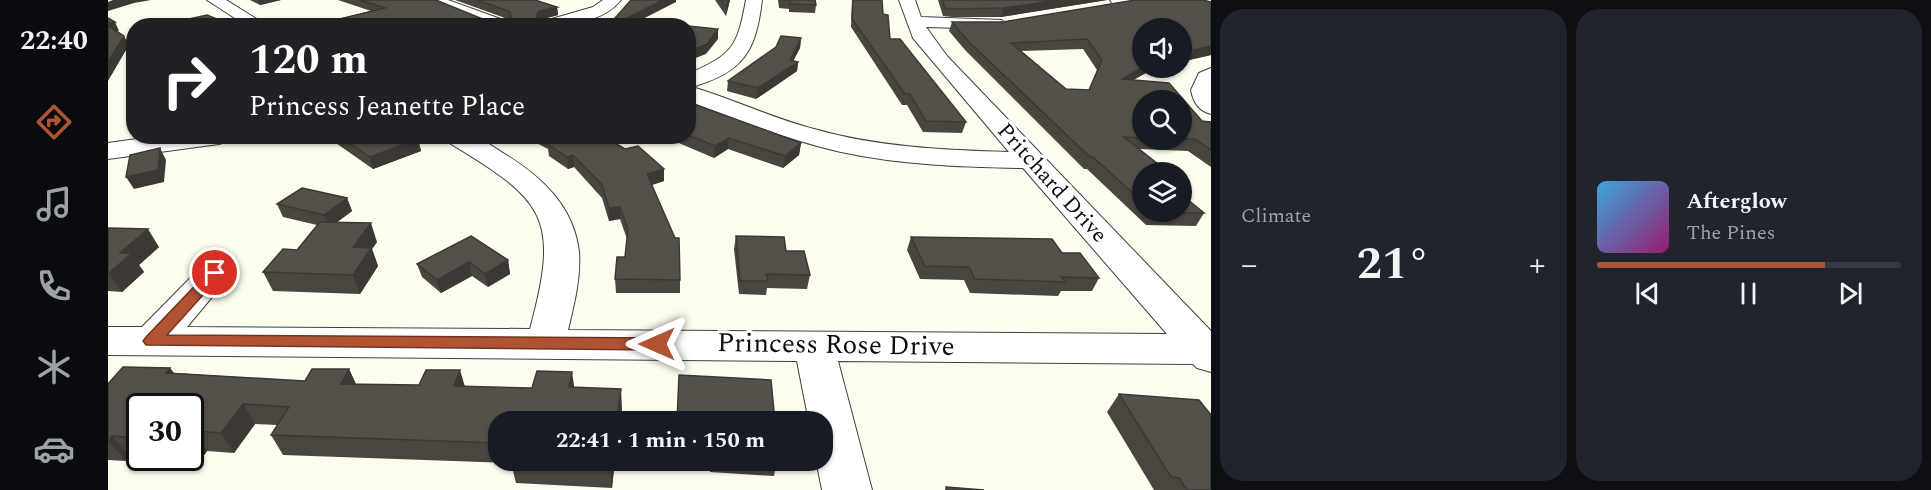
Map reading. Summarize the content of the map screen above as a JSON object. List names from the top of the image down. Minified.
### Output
{"streets":{"street":["Pritchard Drive","Princess Rose Drive"]},"crossings":[["Pritchard Drive","Princess Rose Drive"]],"page":{"tabs":"22:40","tile":"Climate","turn":["120 m","Princess Jeanette Place"],"song":["Afterglow","The Pines"],"heat":["−","21°","+"],"limit":"30","trip":"22:41 · 1 min · 150 m"}}
